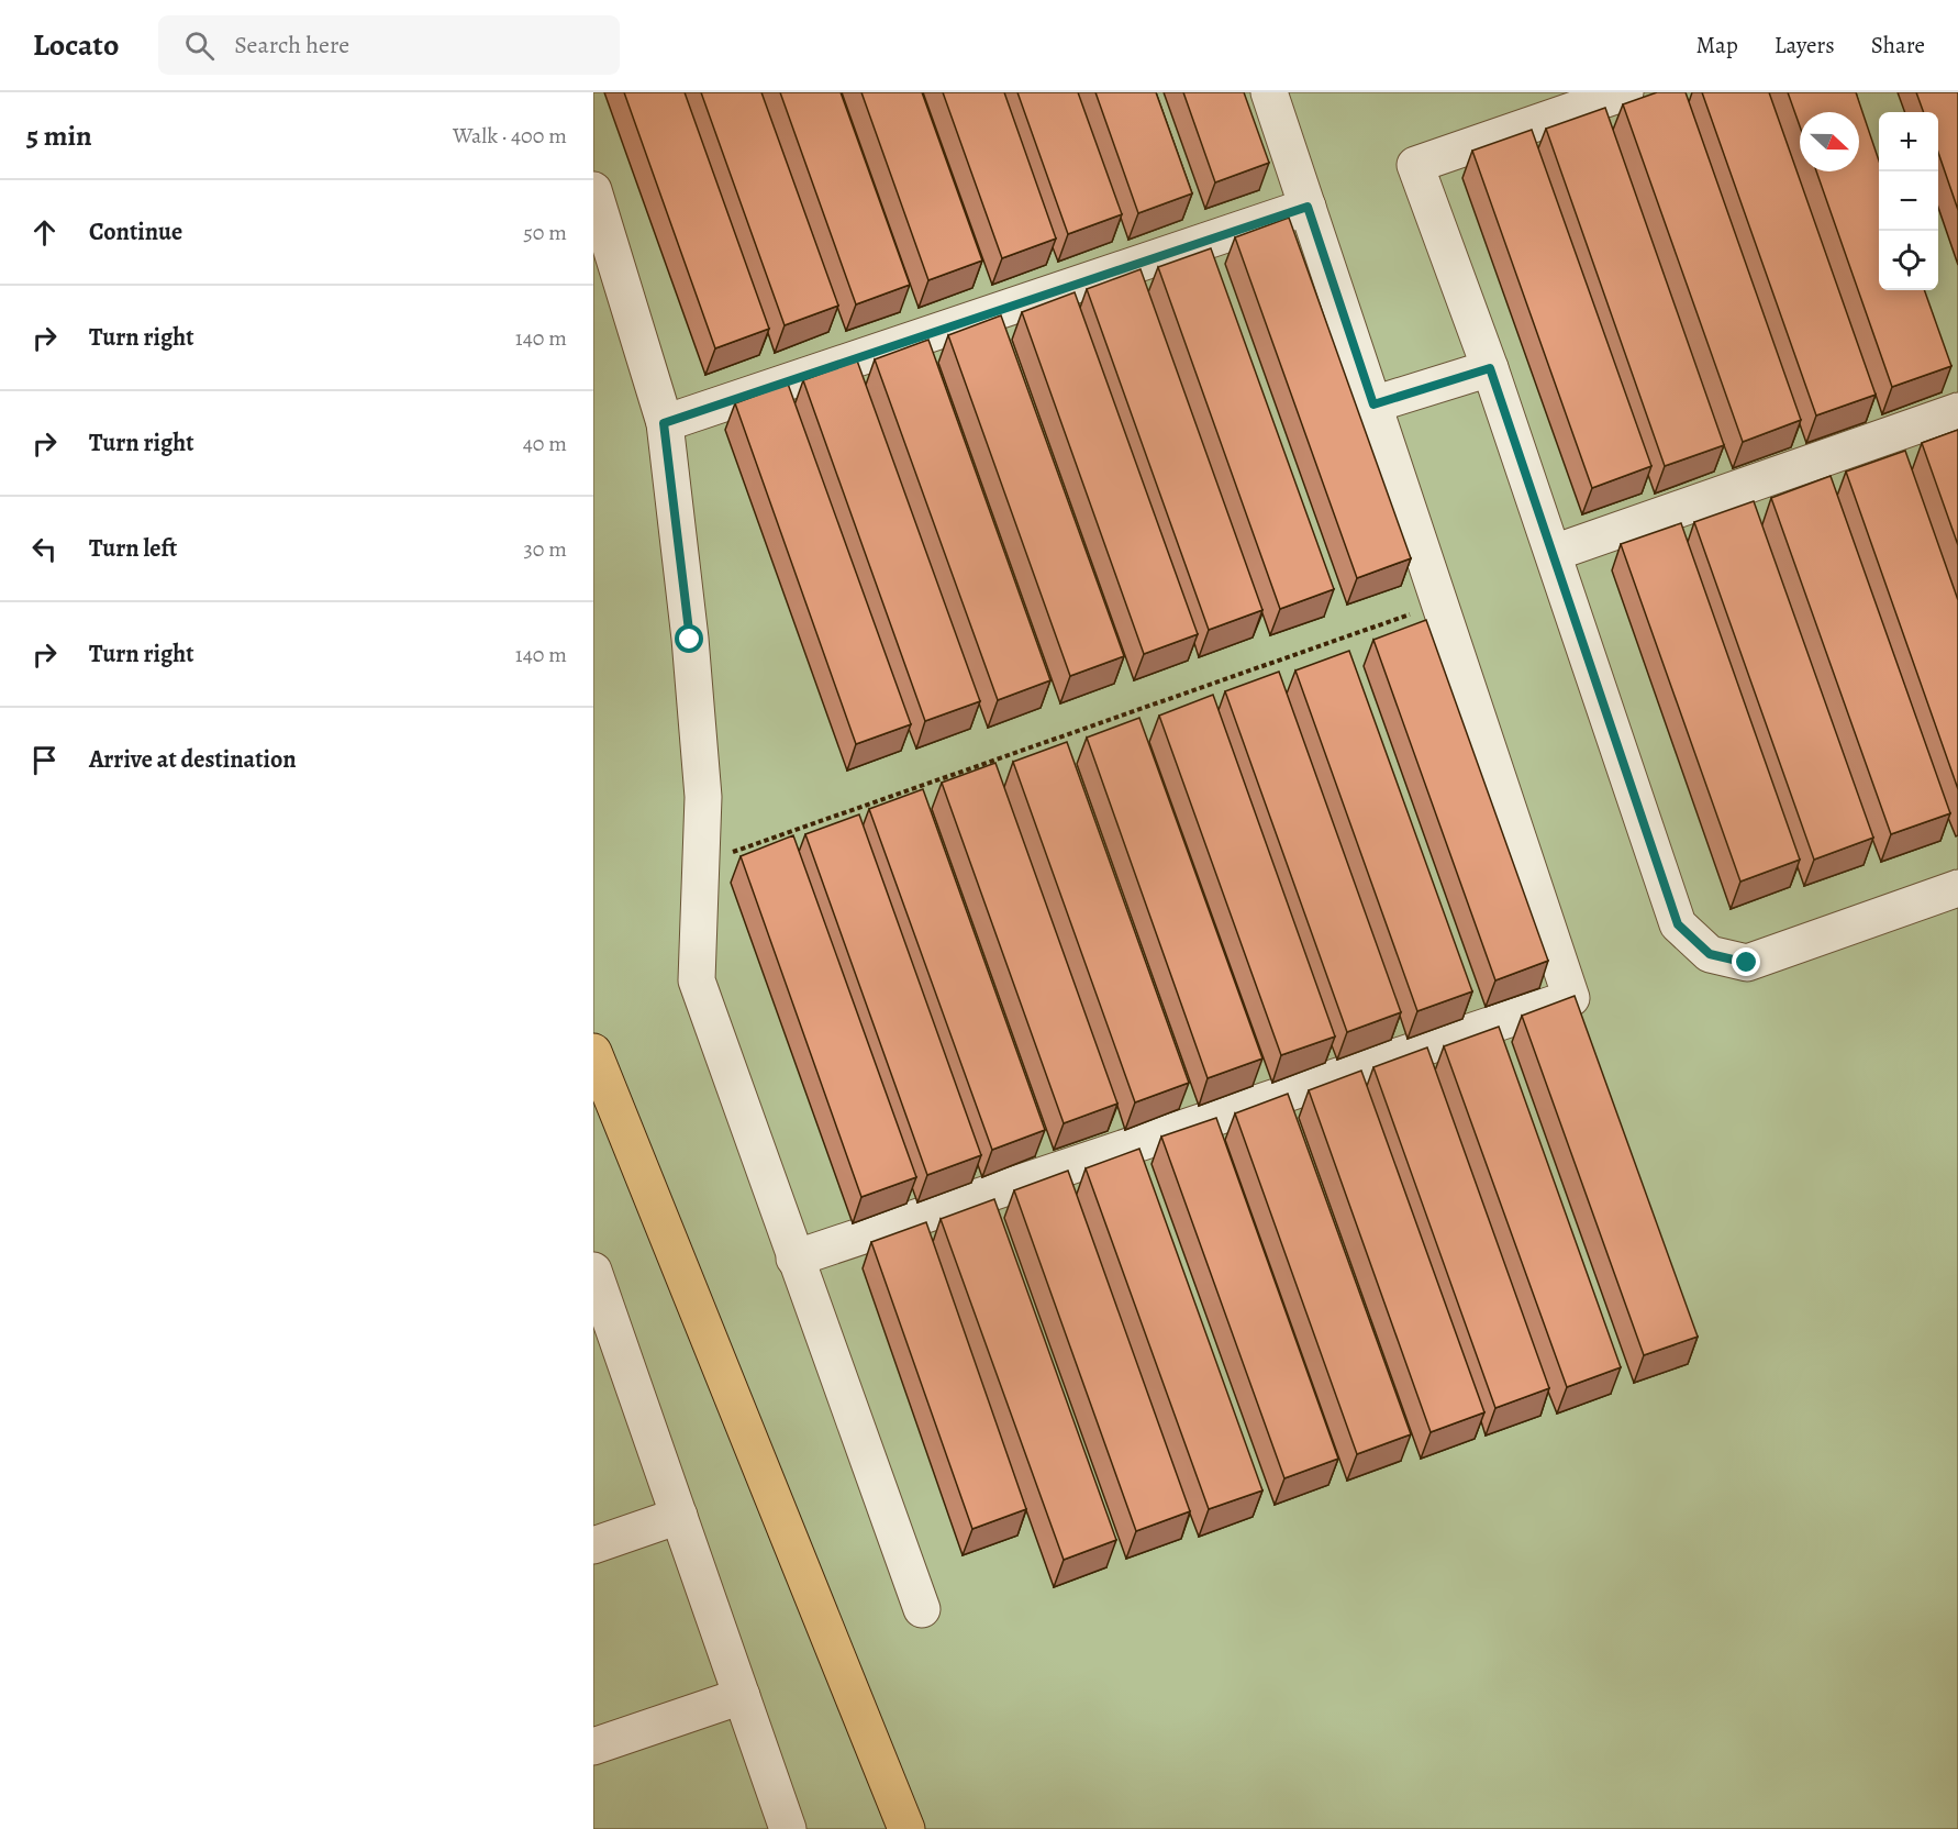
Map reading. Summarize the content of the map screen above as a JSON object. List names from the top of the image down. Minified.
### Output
{"north":"right","page":{"header":"Locato","search":"Search here","nav":["Map","Layers","Share"],"heading":["5 min","Walk · 400 m"],"map_buttons":["+","−"],"list":[["Continue","50 m"],["Turn right","140 m"],["Turn right","40 m"],["Turn left","30 m"],["Turn right","140 m"],"Arrive at destination"]}}
